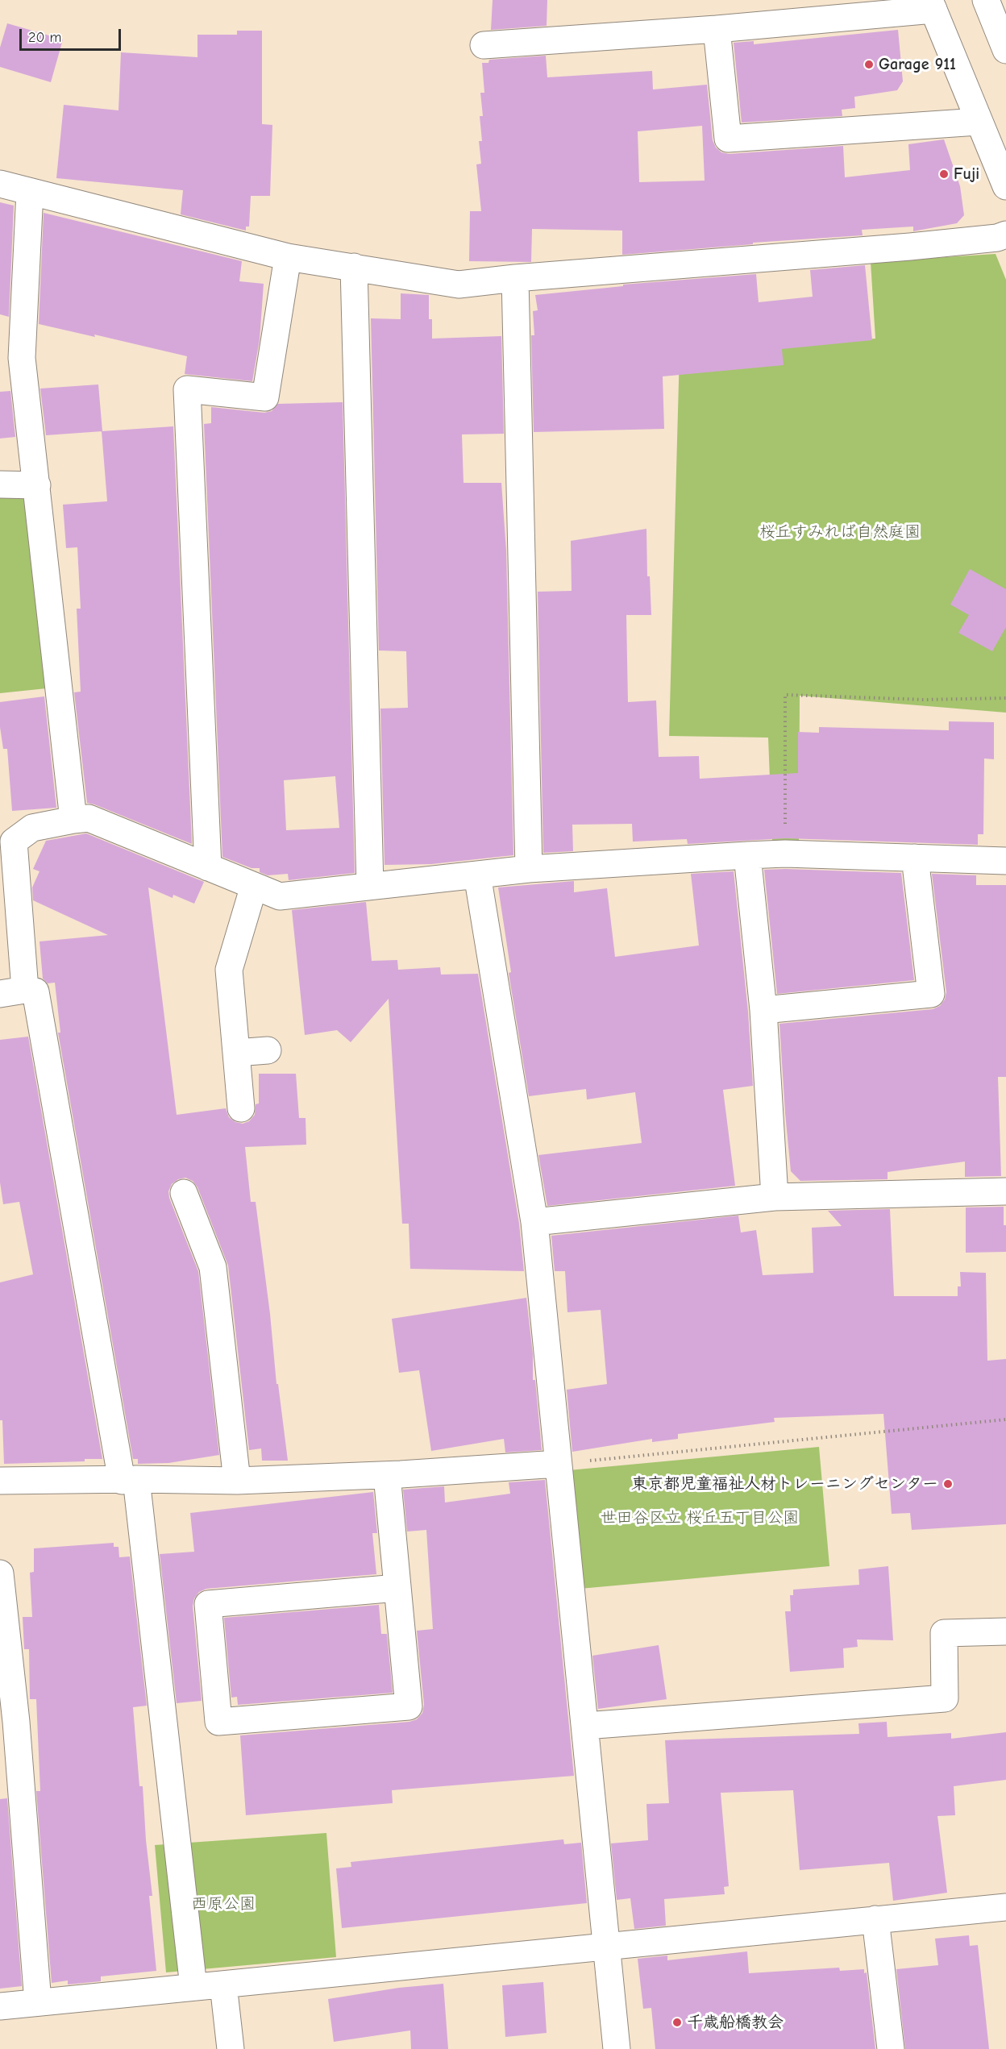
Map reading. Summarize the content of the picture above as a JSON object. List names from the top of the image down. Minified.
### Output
{"parks":["桜丘すみれば自然庭園","世田谷区立 桜丘五丁目公園","西原公園"],"places":["Garage 911","Fuji","東京都児童福祉人材トレーニングセンター","千歳船橋教会"],"scale_bar":"20 m"}
